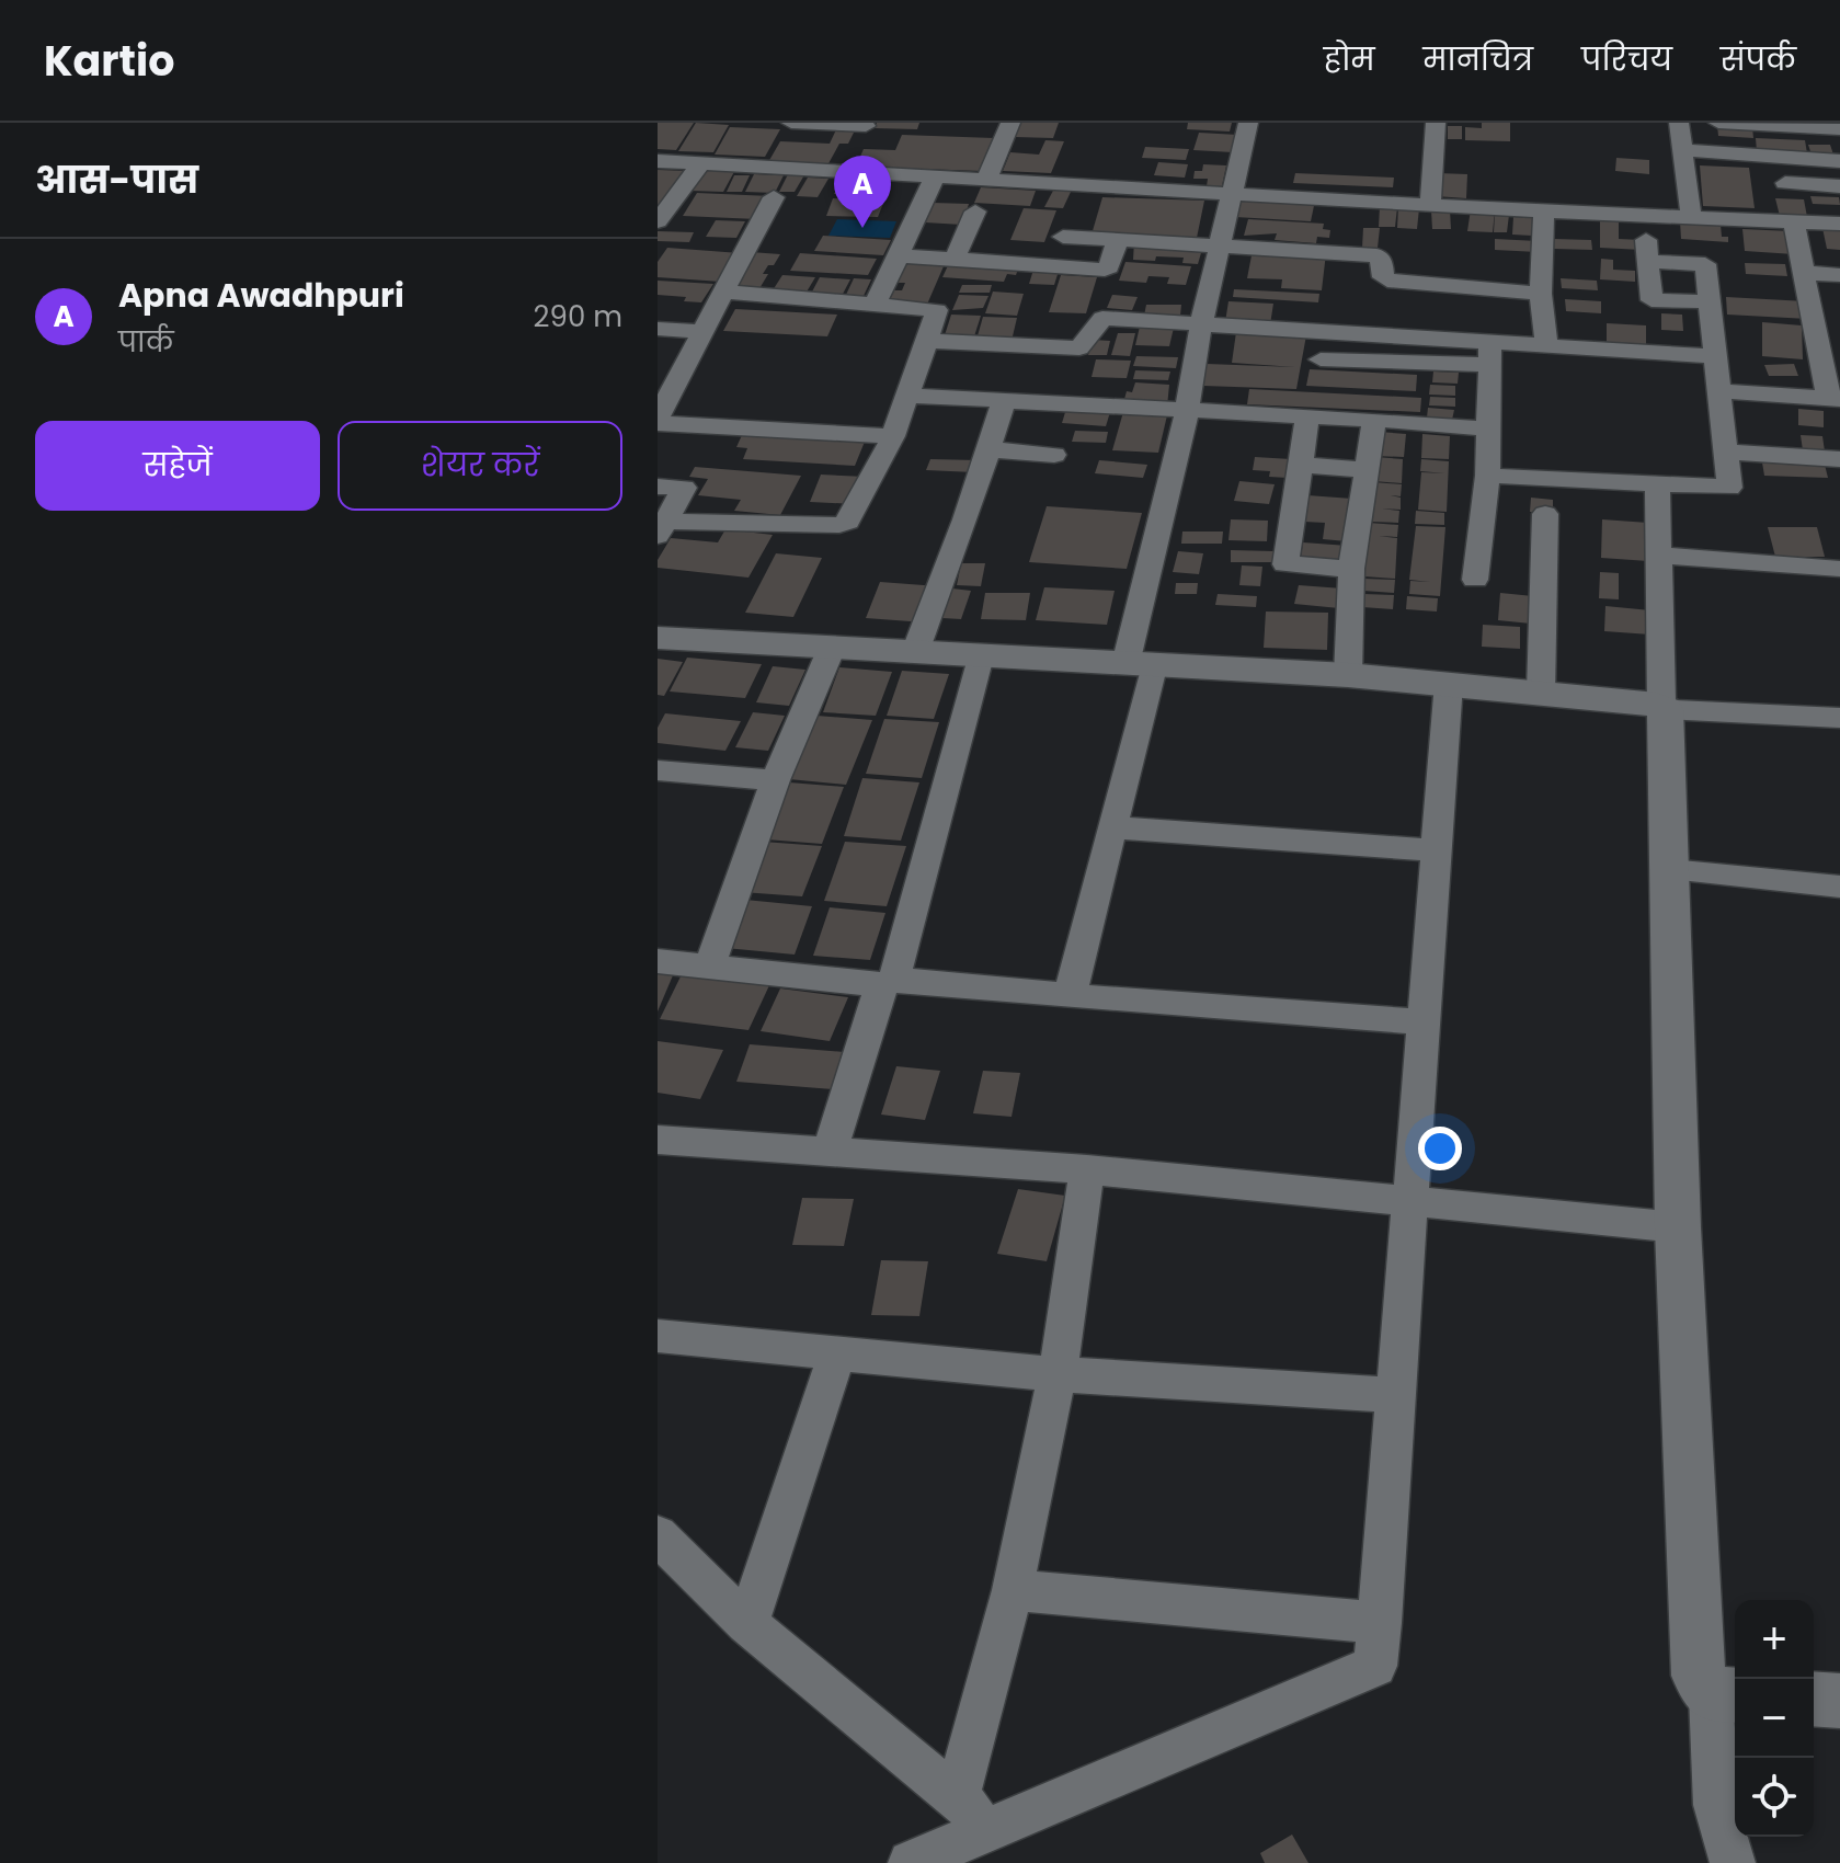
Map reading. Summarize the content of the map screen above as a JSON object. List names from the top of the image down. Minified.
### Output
{"page":{"header":"Kartio","nav":["होम","मानचित्र","परिचय","संपर्क"],"heading":"आस-पास","pins":"A","list":[{"mark":"A","name":"Apna Awadhpuri","note":"पार्क","value":"290 m"}],"buttons":["सहेजें","शेयर करें"],"map_buttons":["+","−"]}}
